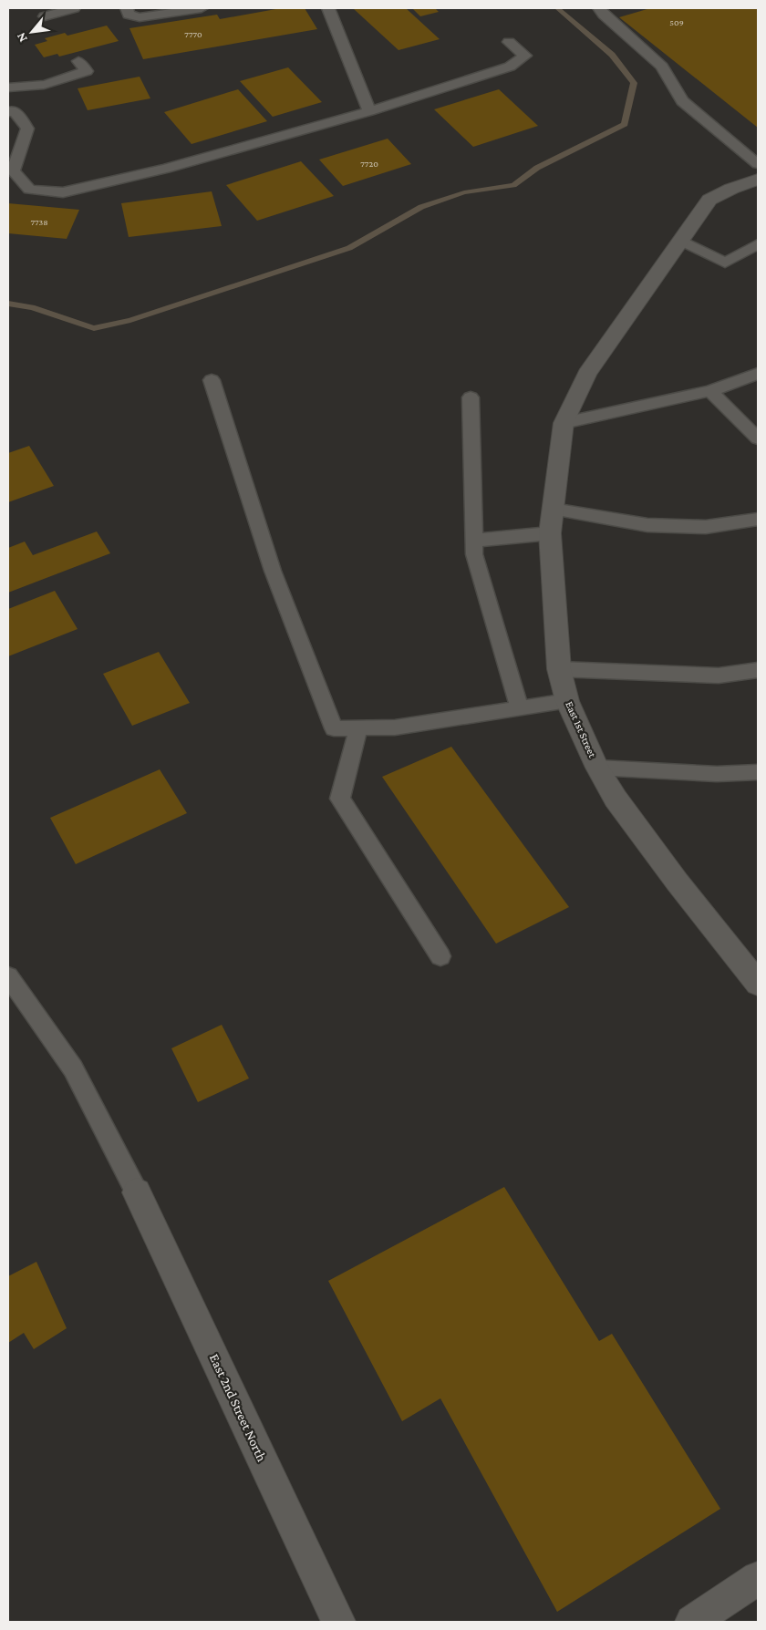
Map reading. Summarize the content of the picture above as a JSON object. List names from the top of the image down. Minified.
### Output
{"streets":{"street":["East 1st Street","East 2nd Street North"]},"house_numbers":["509","7770","7720","7738"],"north":"bottom left"}
